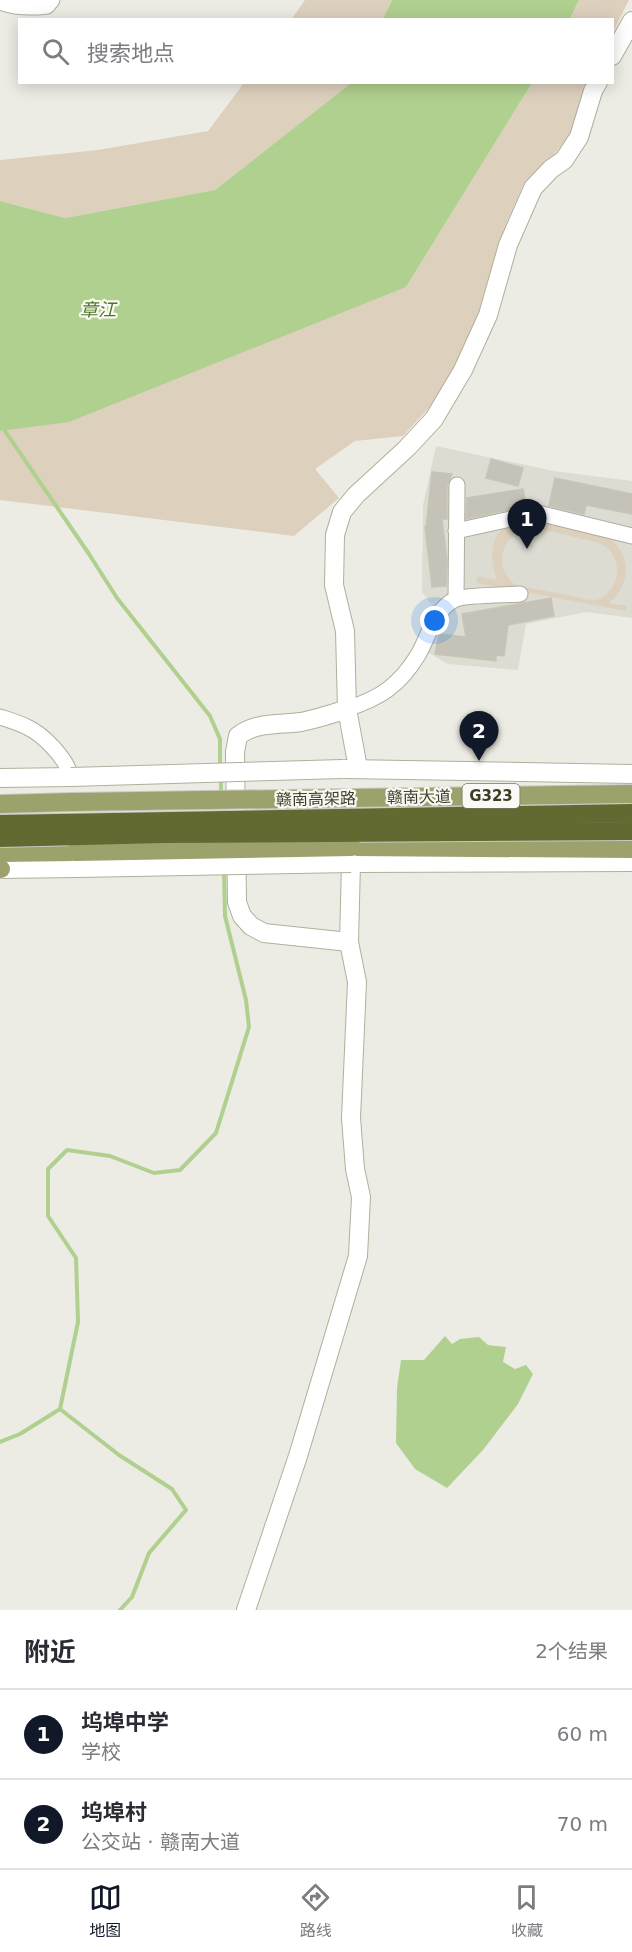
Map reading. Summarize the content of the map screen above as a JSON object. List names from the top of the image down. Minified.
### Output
{"streets":{"highway":["赣南高架路"],"main road":["G323","赣南大道"]},"water":["章江"],"page":{"search":"搜索地点","pins":["1","2"],"heading":["附近","2个结果"],"list":[{"mark":"1","name":"坞埠中学","note":"学校","value":"60 m"},{"mark":"2","name":"坞埠村","note":"公交站 · 赣南大道","value":"70 m"}],"nav":["地图","路线","收藏"]}}
